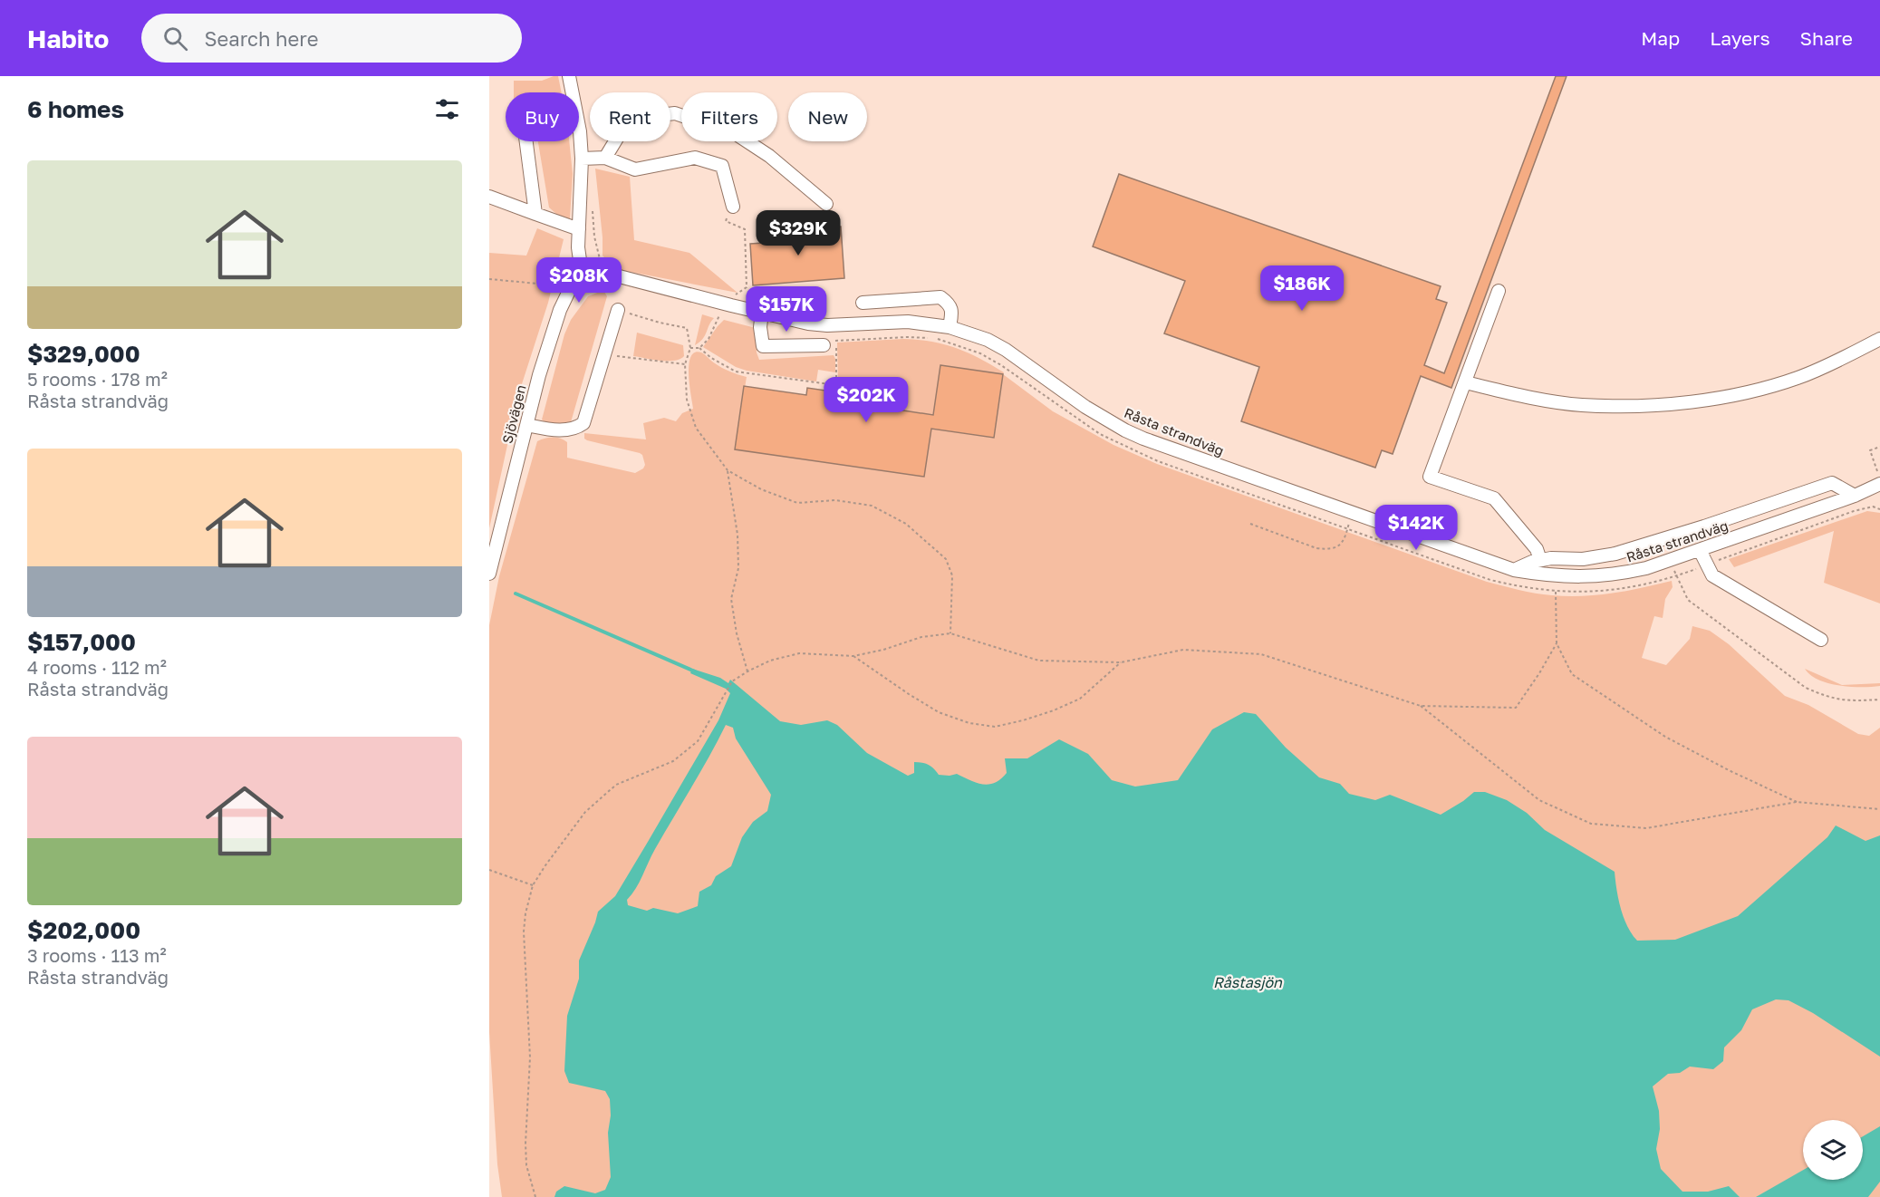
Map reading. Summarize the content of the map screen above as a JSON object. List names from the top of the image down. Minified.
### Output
{"streets":{"street":["Sjövägen","Råsta strandväg"]},"crossings":[["Sjövägen","Råsta strandväg"]],"water":["Råstasjön"],"page":{"header":"Habito","search":"Search here","nav":["Map","Layers","Share"],"heading":"6 homes","chip":["Buy","Rent","Filters","New"],"list":[{"name":"$329,000","note":"5 rooms · 178 m² · Råsta strandväg"},{"name":"$157,000","note":"4 rooms · 112 m² · Råsta strandväg"},{"name":"$202,000","note":"3 rooms · 113 m² · Råsta strandväg"}],"price":["$329K","$208K","$186K","$157K","$202K","$142K"]}}
